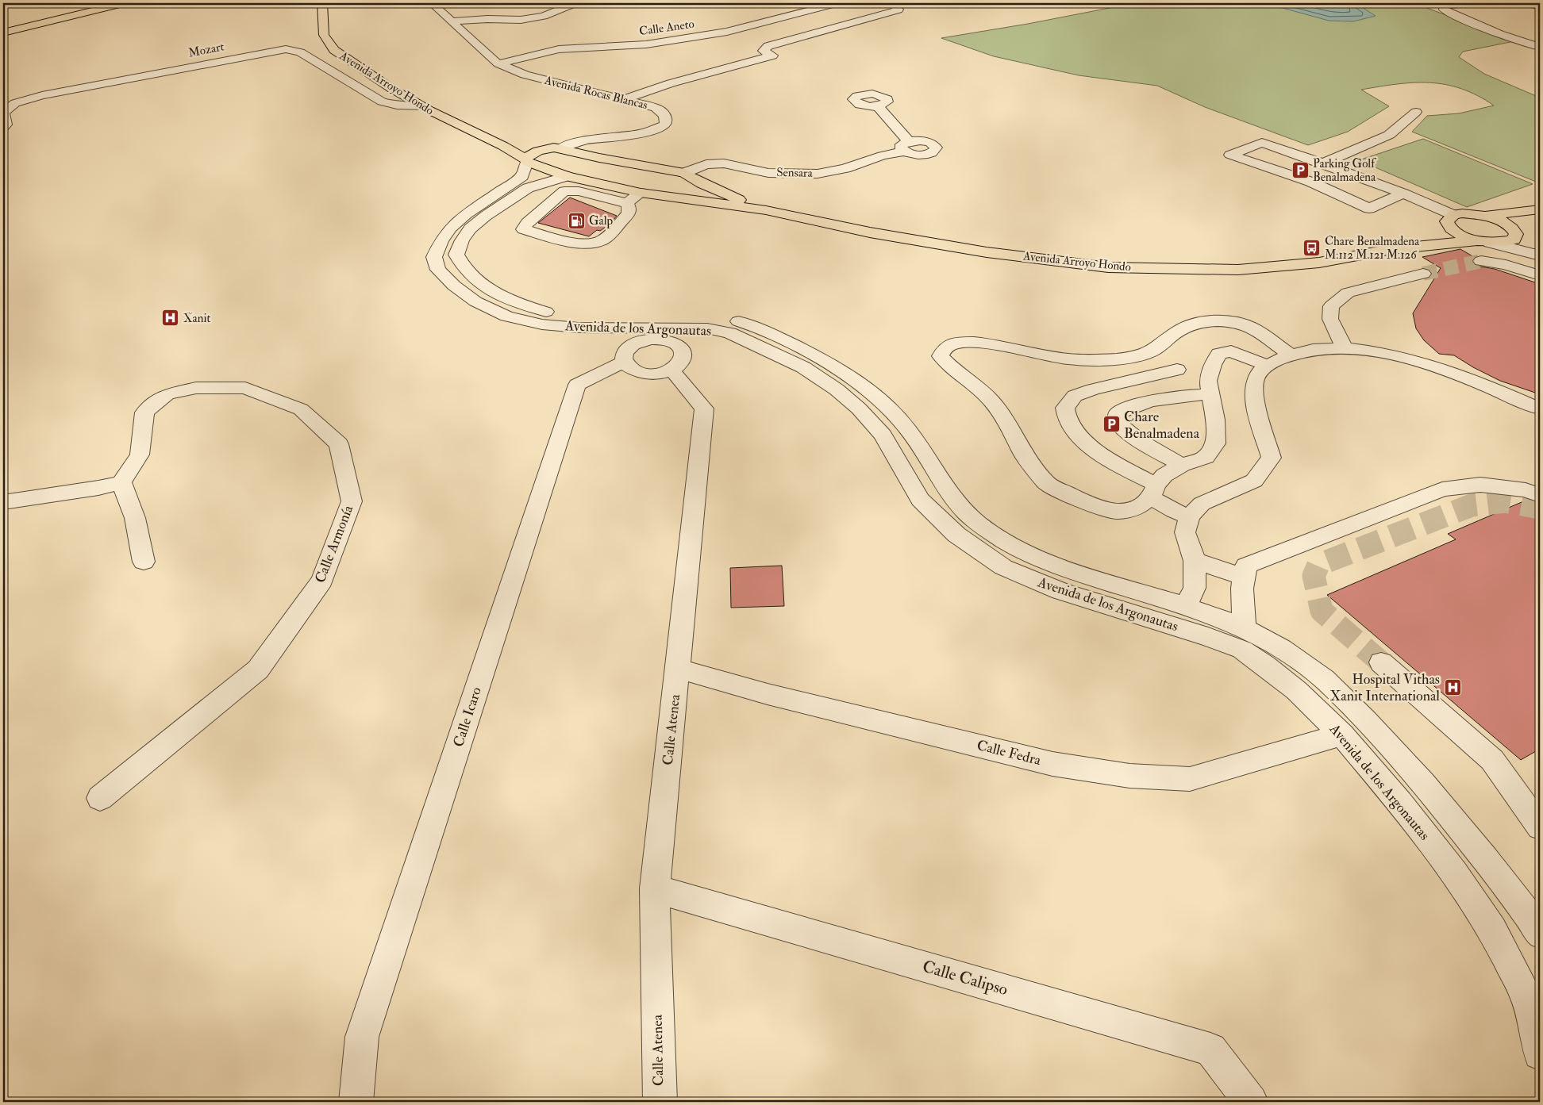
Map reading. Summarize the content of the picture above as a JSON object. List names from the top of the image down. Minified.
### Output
{"streets":{"main road":["Avenida Arroyo Hondo"],"street":["Calle Aneto","Mozart","Avenida Rocas Blancas","Sensara","Avenida de los Argonautas","Calle Armonía","Calle Icaro","Calle Atenea","Calle Fedra","Calle Calipso"]},"crossings":[["Calle Aneto","Avenida Rocas Blancas"],["Mozart","Avenida Arroyo Hondo"],["Avenida Arroyo Hondo","Avenida Rocas Blancas"],["Avenida Arroyo Hondo","Sensara"],["Avenida Arroyo Hondo","Avenida de los Argonautas"],["Avenida de los Argonautas","Calle Fedra"],["Calle Atenea","Calle Fedra"],["Calle Atenea","Calle Calipso"]],"places":{"parking":["Parking Golf Benalmadena","Chare Benalmadena"],"fuel station":["Galp"],"bus stop":["Chare Benalmadena M.112 M.121 M.126"],"hospital":["Xanit","Hospital Vithas Xanit International"]}}
